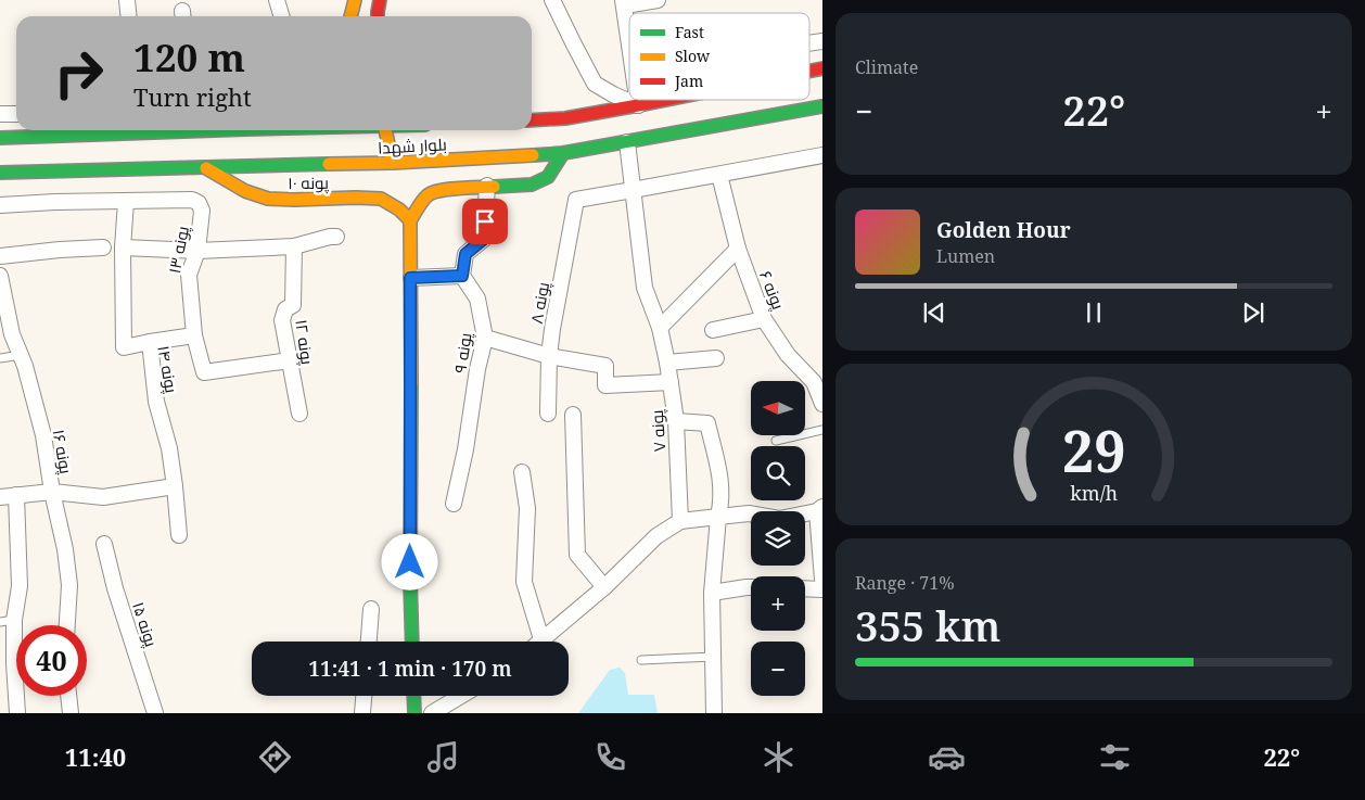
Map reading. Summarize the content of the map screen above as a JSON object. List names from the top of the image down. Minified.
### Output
{"streets":{"main road":["بلوار شهدا","پونه ۱۰"],"street":["پونه ۱۳","پونه ۶","پونه ۸","پونه ۱۲","پونه ۹","پونه ۱۴","پونه ۷","پونه ۱۶","پونه ۱۵"]},"crossings":[["بلوار شهدا","پونه ۱۰"],["بلوار شهدا","پونه ۷"],["پونه ۱۳","پونه ۱۲"],["پونه ۱۳","پونه ۱۴"],["پونه ۸","پونه ۷"]],"legend":["Fast","Slow","Jam"],"north":"left","page":{"tile":["Climate",["Range · 71%","355 km"]],"turn":["120 m","Turn right"],"heat":["−","22°","+"],"song":["Golden Hour","Lumen"],"map_buttons":["+","−"],"limit":"40","trip":"11:41 · 1 min · 170 m","tabs":["11:40","22°"],"gauge":["29","km/h"]}}
